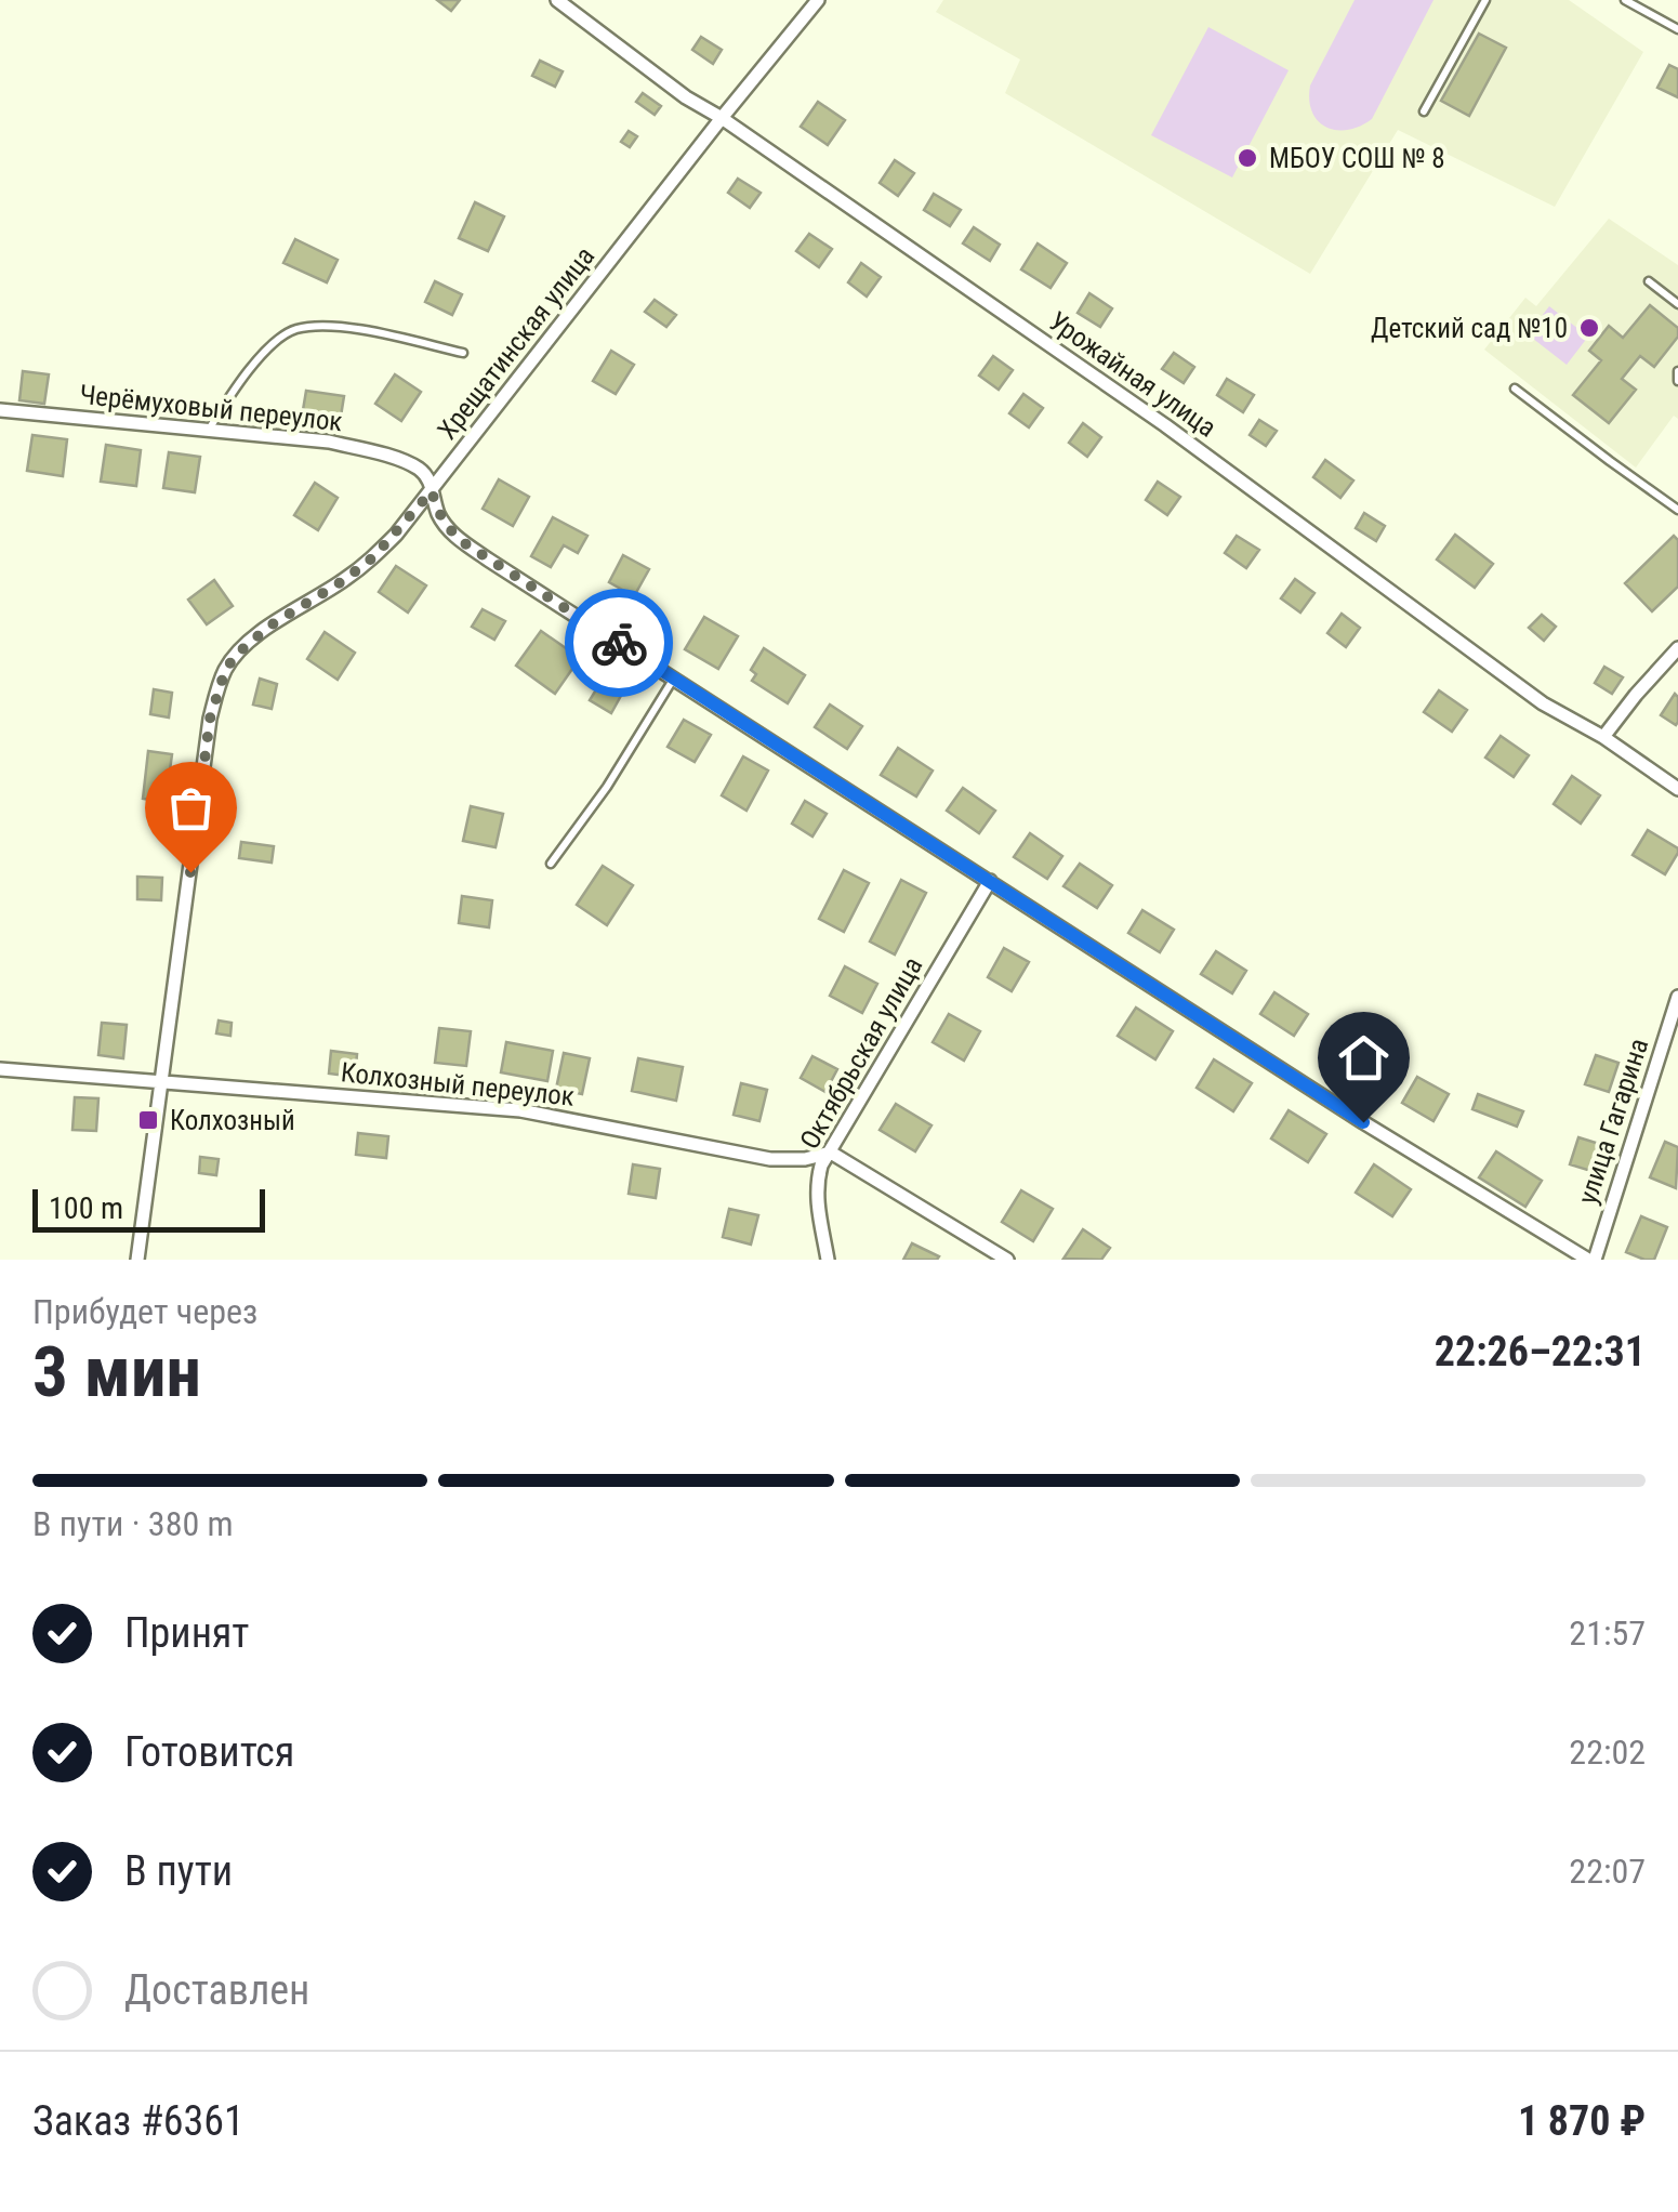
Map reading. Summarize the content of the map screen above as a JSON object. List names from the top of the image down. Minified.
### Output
{"streets":{"street":["Хрещатинская улица","Урожайная улица","Черёмуховый переулок","Октябрьская улица","Колхозный переулок","улица Гагарина"]},"crossings":[["Хрещатинская улица","Урожайная улица"],["Хрещатинская улица","Черёмуховый переулок"],["Хрещатинская улица","Колхозный переулок"],["Черёмуховый переулок","Октябрьская улица"],["Черёмуховый переулок","улица Гагарина"],["Октябрьская улица","Колхозный переулок"]],"places":{"other":["МБОУ СОШ № 8","Детский сад №10"],"transit":["Колхозный"]},"scale_bar":"100 m","page":{"scale":"100 m","heading":["3 мин","Прибудет через","22:26–22:31"],"panel":["Заказ #6361","1 870 ₽"],"bar":"В пути · 380 m","list":[["Принят","21:57"],["Готовится","22:02"],["В пути","22:07"],"Доставлен"]}}
